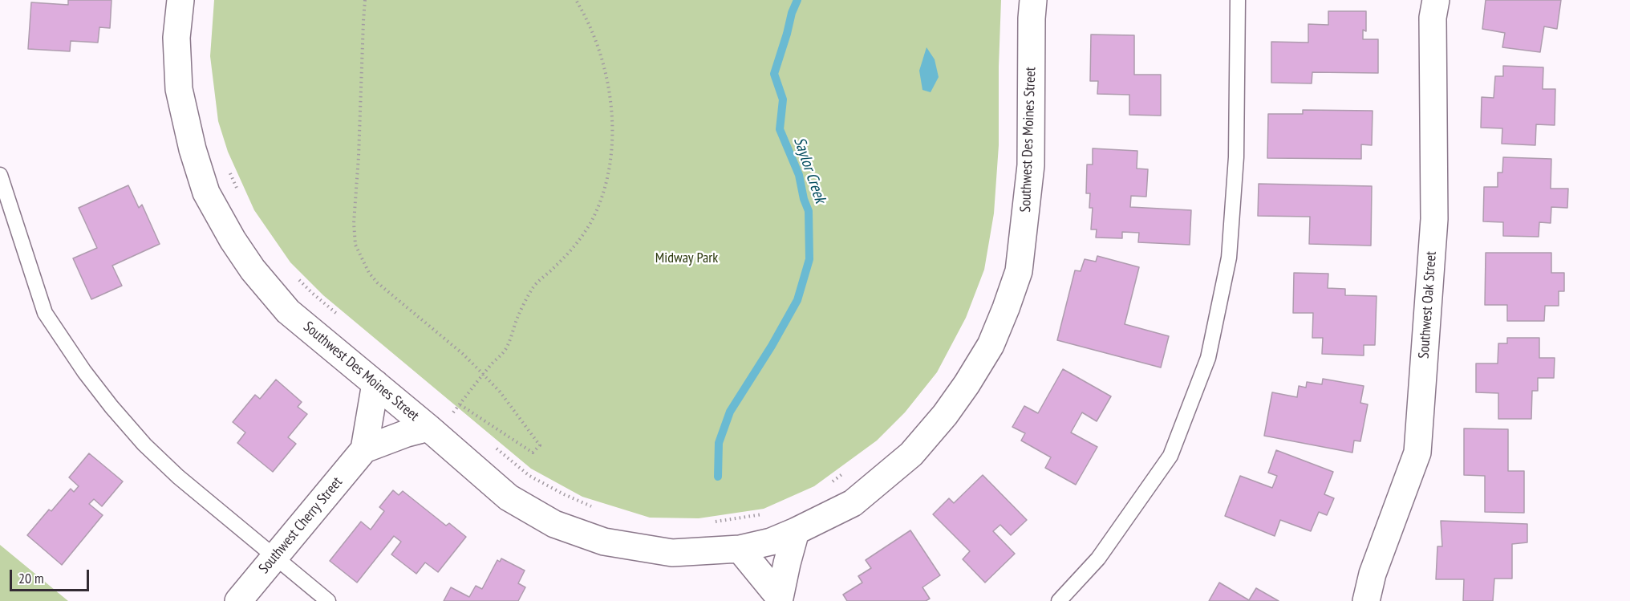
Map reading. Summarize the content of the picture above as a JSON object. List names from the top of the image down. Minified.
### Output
{"streets":{"street":["Southwest Des Moines Street","Southwest Oak Street","Southwest Cherry Street"]},"crossings":[["Southwest Des Moines Street","Southwest Cherry Street"]],"water":["Saylor Creek"],"parks":["Midway Park"],"scale_bar":"20 m"}
